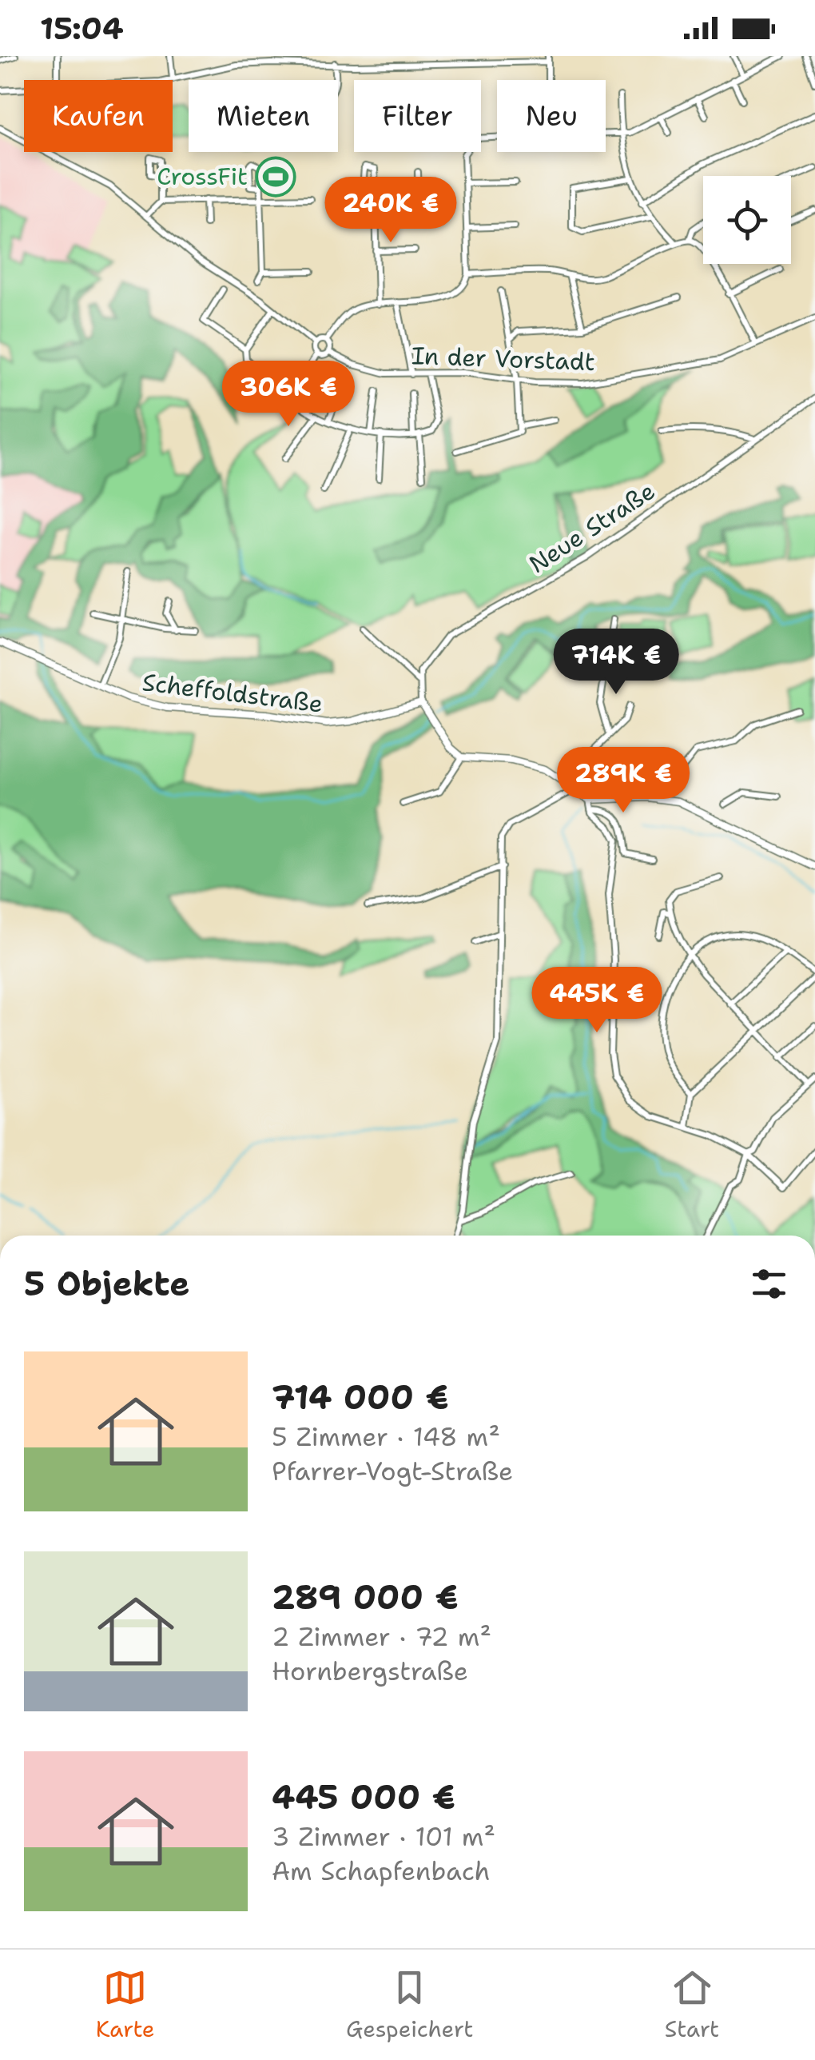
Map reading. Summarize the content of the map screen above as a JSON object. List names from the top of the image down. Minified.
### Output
{"streets":{"main road":["Scheffoldstraße"],"street":["In der Vorstadt","Neue Straße"]},"places":{"sports":["CrossFit"]},"page":{"status":"15:04","chip":["Kaufen","Mieten","Filter","Neu"],"price":["240K €","306K €","714K €","289K €","445K €"],"heading":"5 Objekte","list":[{"name":"714 000 €","note":"5 Zimmer · 148 m² · Pfarrer-Vogt-Straße"},{"name":"289 000 €","note":"2 Zimmer · 72 m² · Hornbergstraße"},{"name":"445 000 €","note":"3 Zimmer · 101 m² · Am Schapfenbach"}],"tabs":["Karte","Gespeichert","Start"]}}
